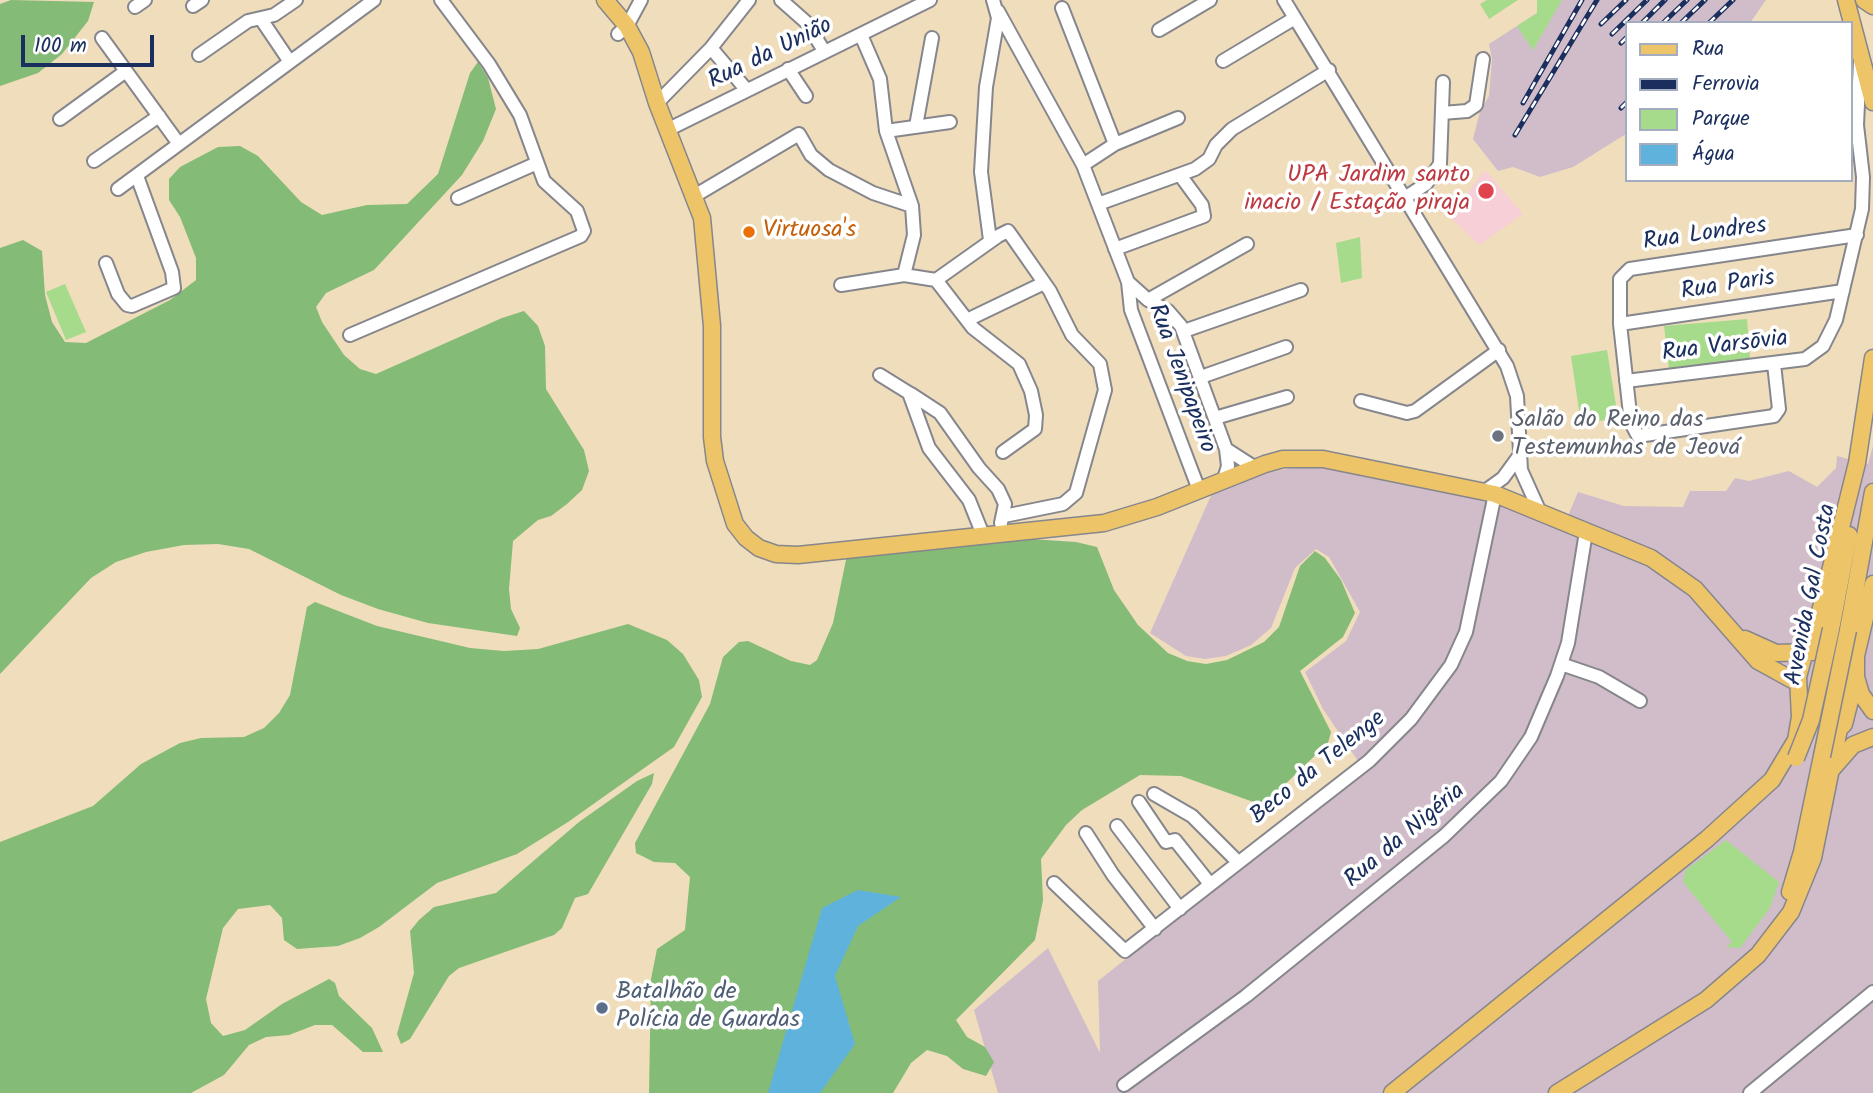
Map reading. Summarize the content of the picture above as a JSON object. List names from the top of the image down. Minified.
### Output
{"streets":{"main road":["Avenida Gal Costa"],"street":["Rua da União","Rua Londres","Rua Paris","Rua Varsōvia","Rua Jenipapeiro","Beco da Telenge","Rua da Nigéria"]},"crossings":[["Rua Londres","Rua Paris"],["Rua Londres","Rua Varsōvia"],["Rua Paris","Rua Varsōvia"]],"places":["UPA Jardim santo inacio / Estação piraja","Virtuosa's","Salão do Reino das Testemunhas de Jeová","Batalhão de Polícia de Guardas"],"legend":["Rua","Ferrovia","Parque","Água"],"scale_bar":"100 m"}
